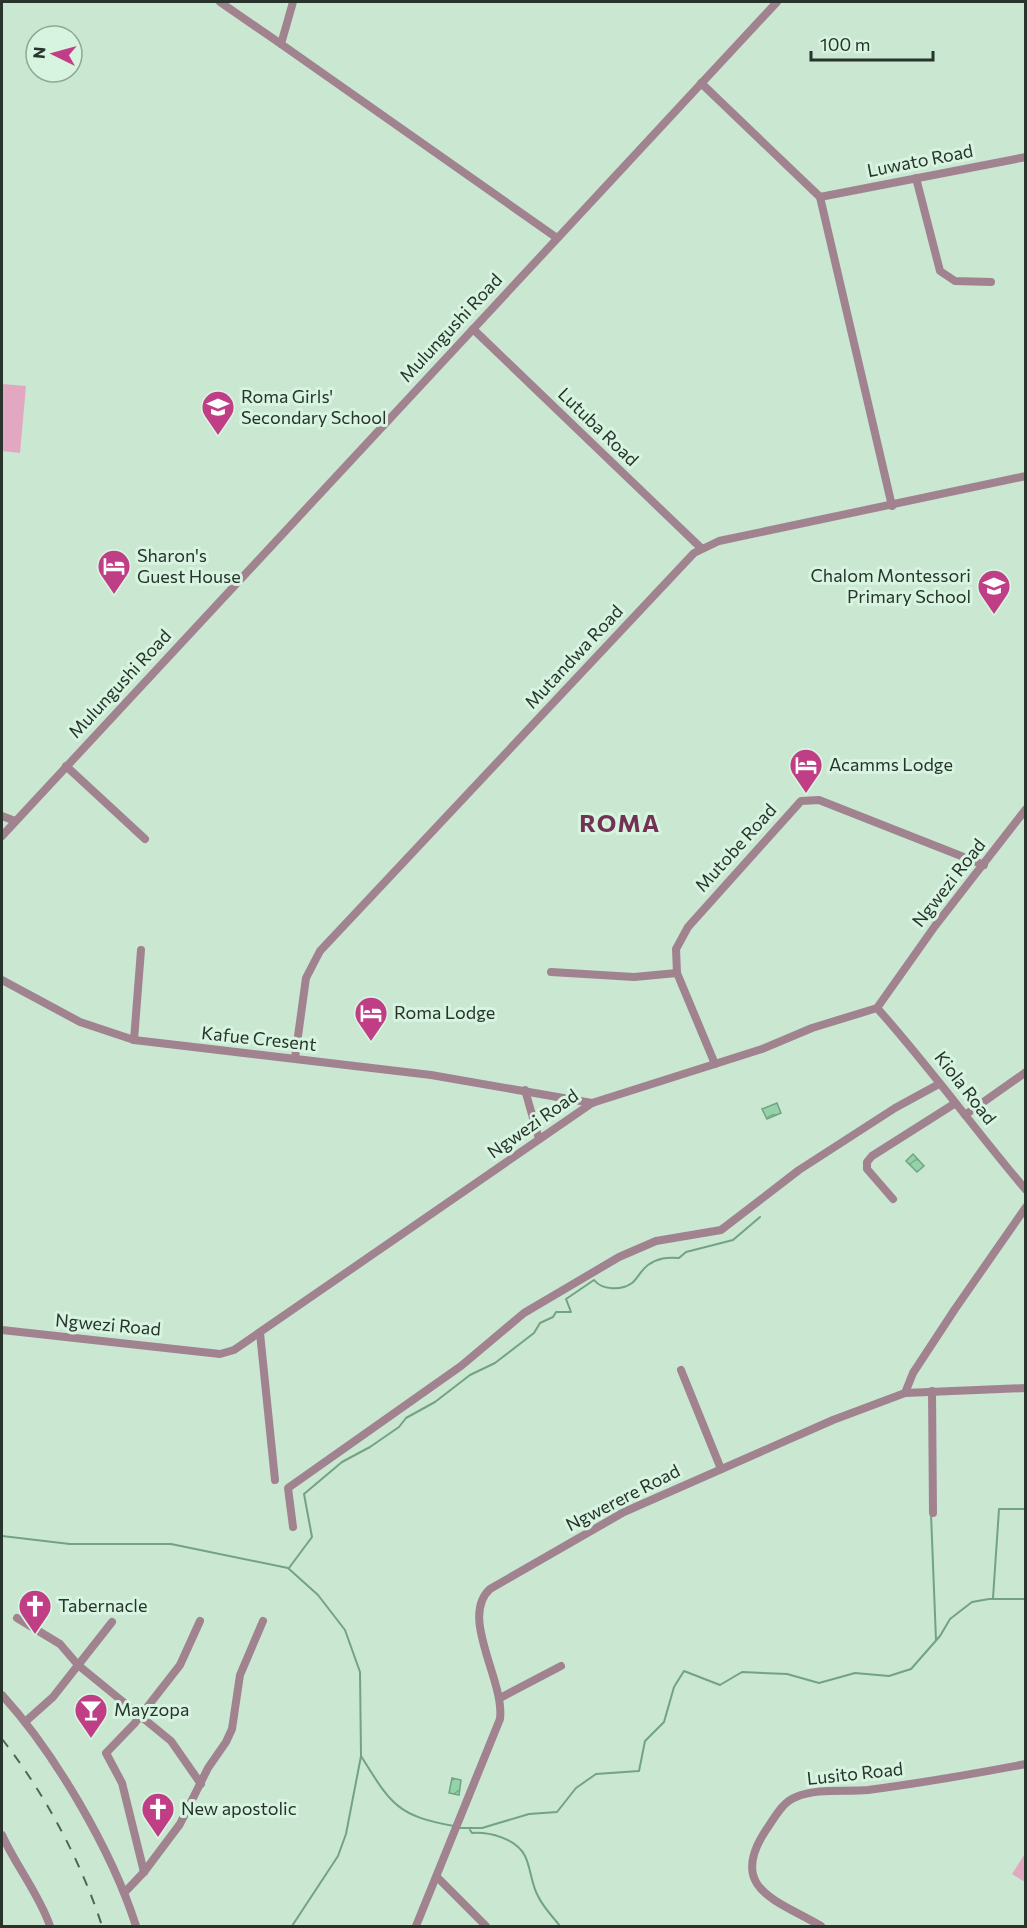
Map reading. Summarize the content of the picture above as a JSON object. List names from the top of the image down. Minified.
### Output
{"streets":{"street":["Luwato Road","Mulungushi Road","Lutuba Road","Mutandwa Road","Mutobe Road","Ngwezi Road","Kafue Cresent","Kiola Road","Ngwerere Road","Lusito Road"]},"crossings":[["Mulungushi Road","Lutuba Road"],["Lutuba Road","Mutandwa Road"],["Mutandwa Road","Kafue Cresent"],["Mutobe Road","Ngwezi Road"],["Ngwezi Road","Kafue Cresent"],["Ngwezi Road","Kiola Road"]],"districts":["ROMA"],"places":{"school or university":["Roma Girls' Secondary School","Chalom Montessori Primary School"],"hotel":["Sharon's Guest House","Acamms Lodge","Roma Lodge"],"church":["Tabernacle","New apostolic"],"bar":["Mayzopa"]},"scale_bar":"100 m","north":"left"}
